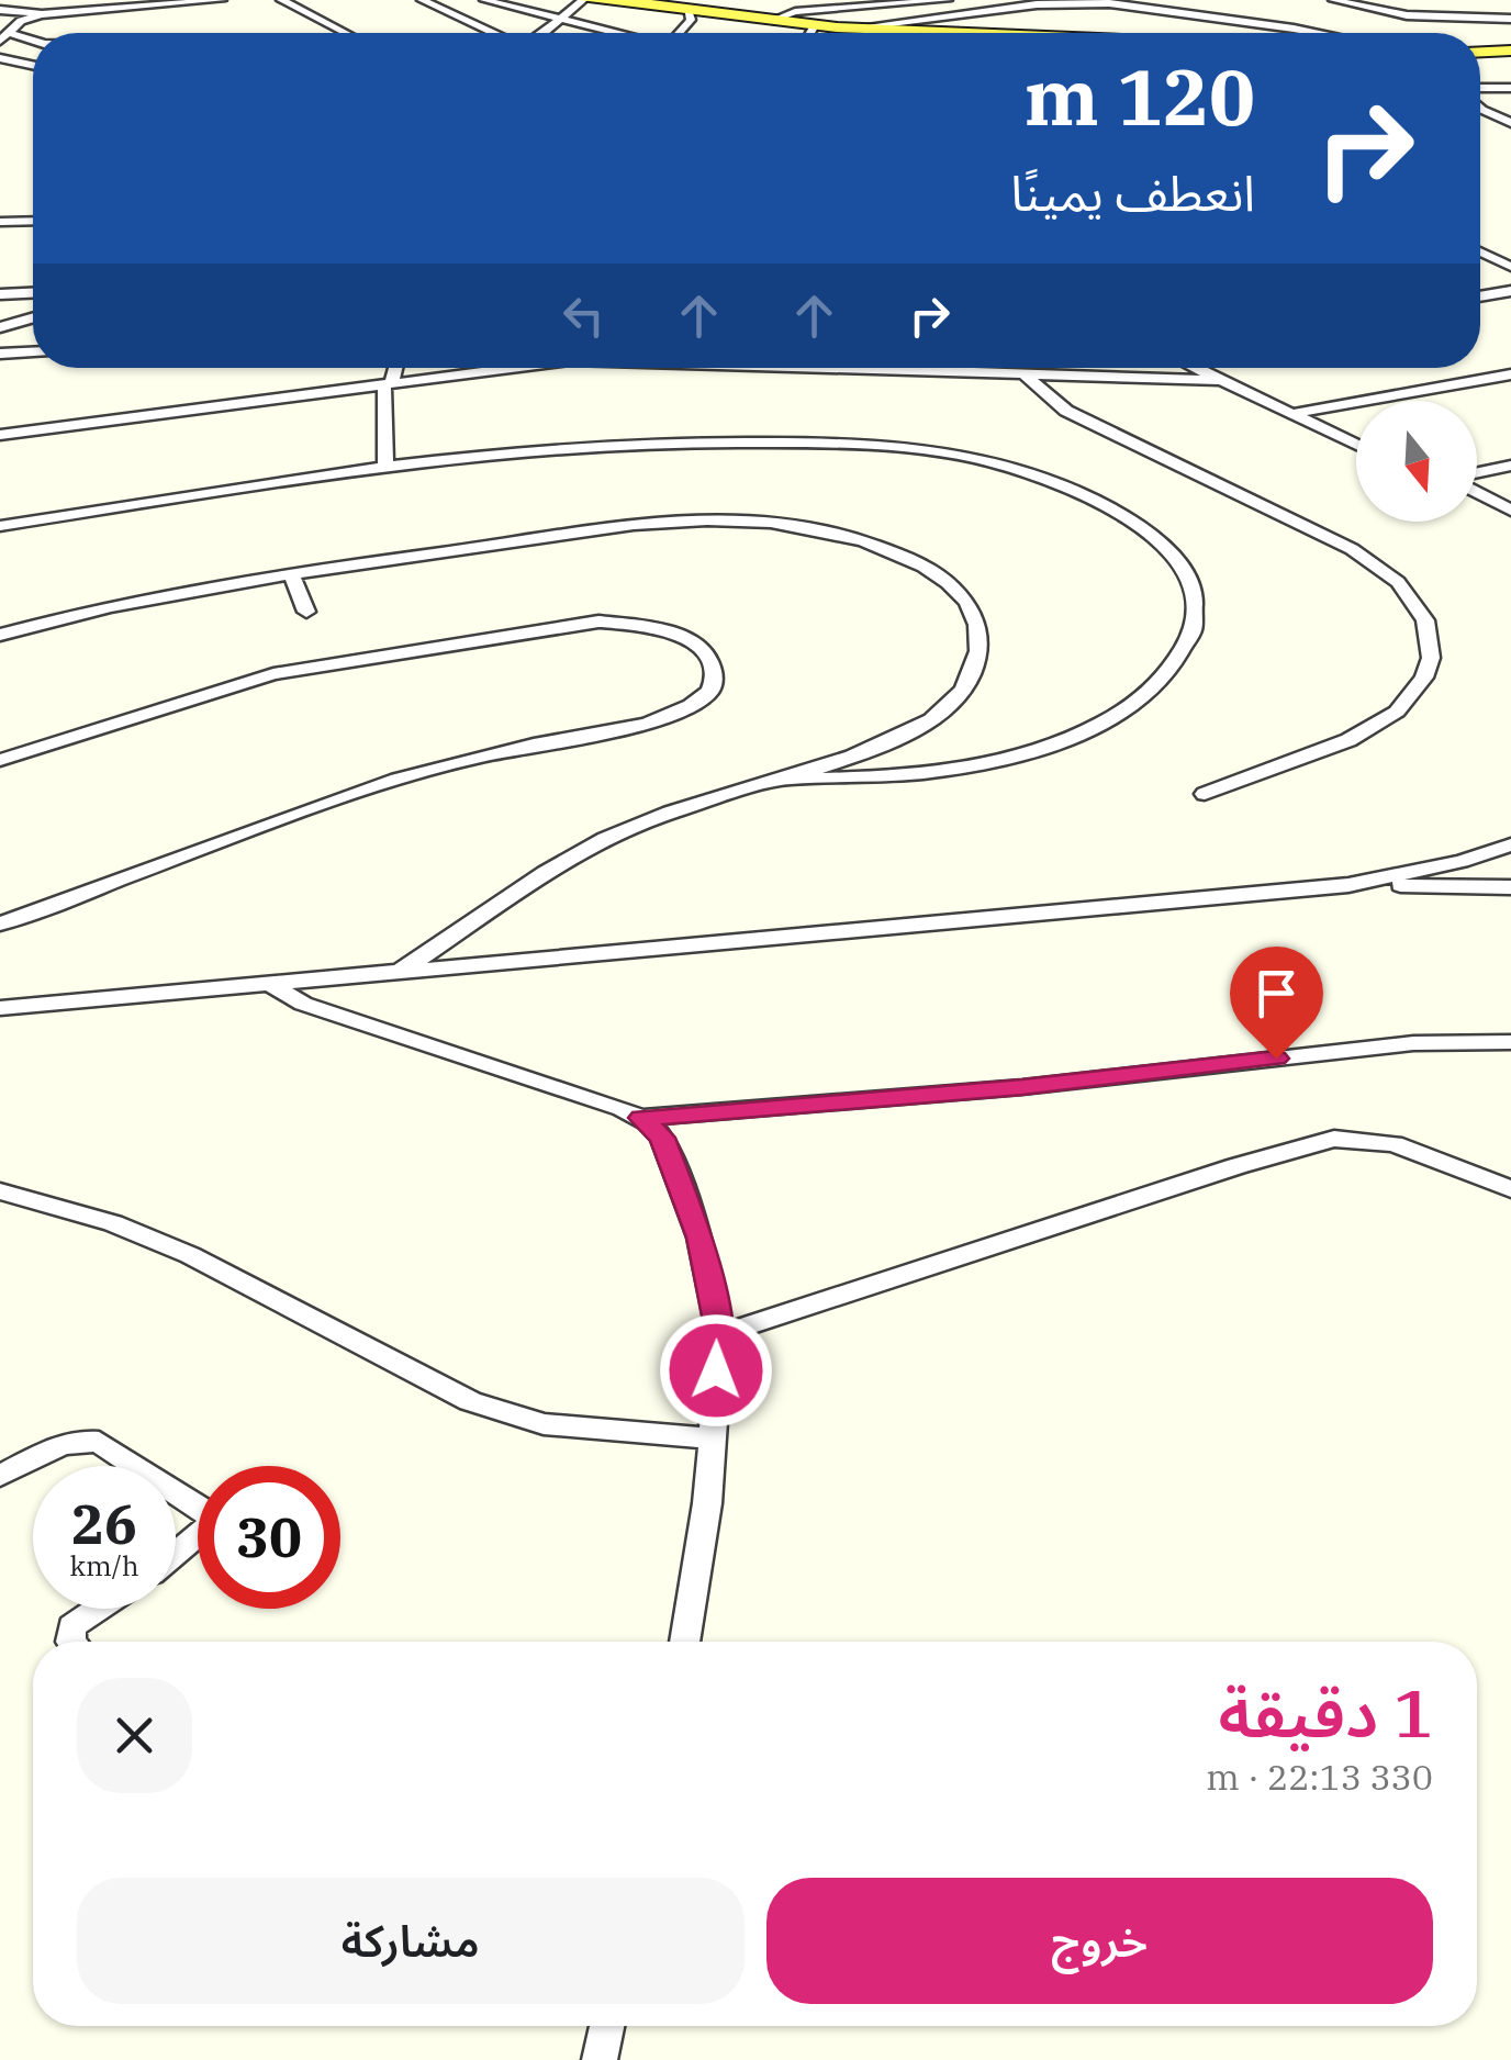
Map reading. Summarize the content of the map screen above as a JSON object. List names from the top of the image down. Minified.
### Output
{"north":"bottom","page":{"turn":["120 m","انعطف يمينًا"],"speed":"26 km/h","limit":"30","heading":["1 دقيقة","330 m · 22:13"],"buttons":["خروج","مشاركة"]}}
